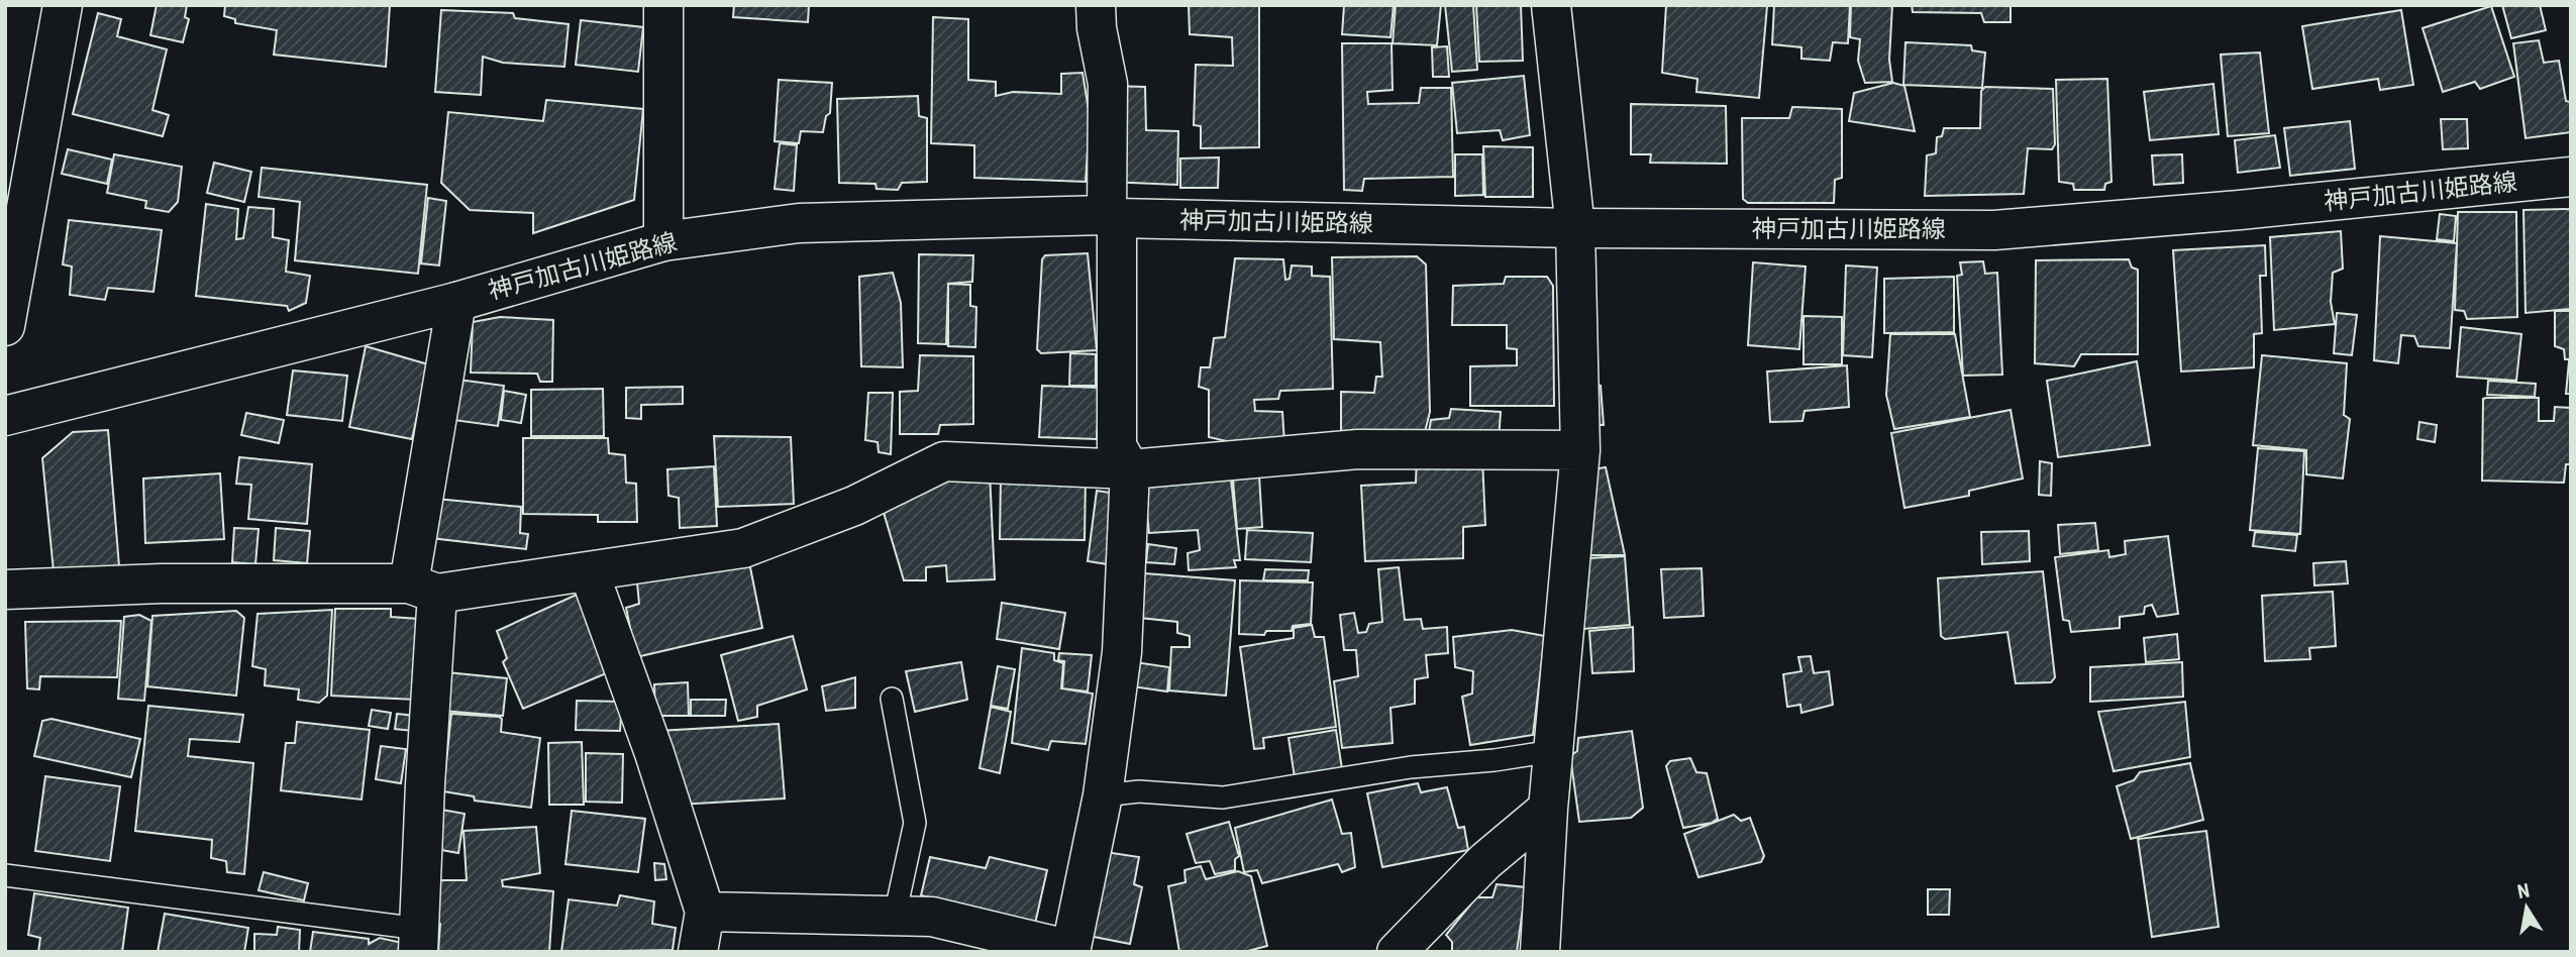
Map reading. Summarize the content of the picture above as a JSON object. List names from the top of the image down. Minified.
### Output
{"streets":{"street":["神戸加古川姫路線"]},"north":"top"}
